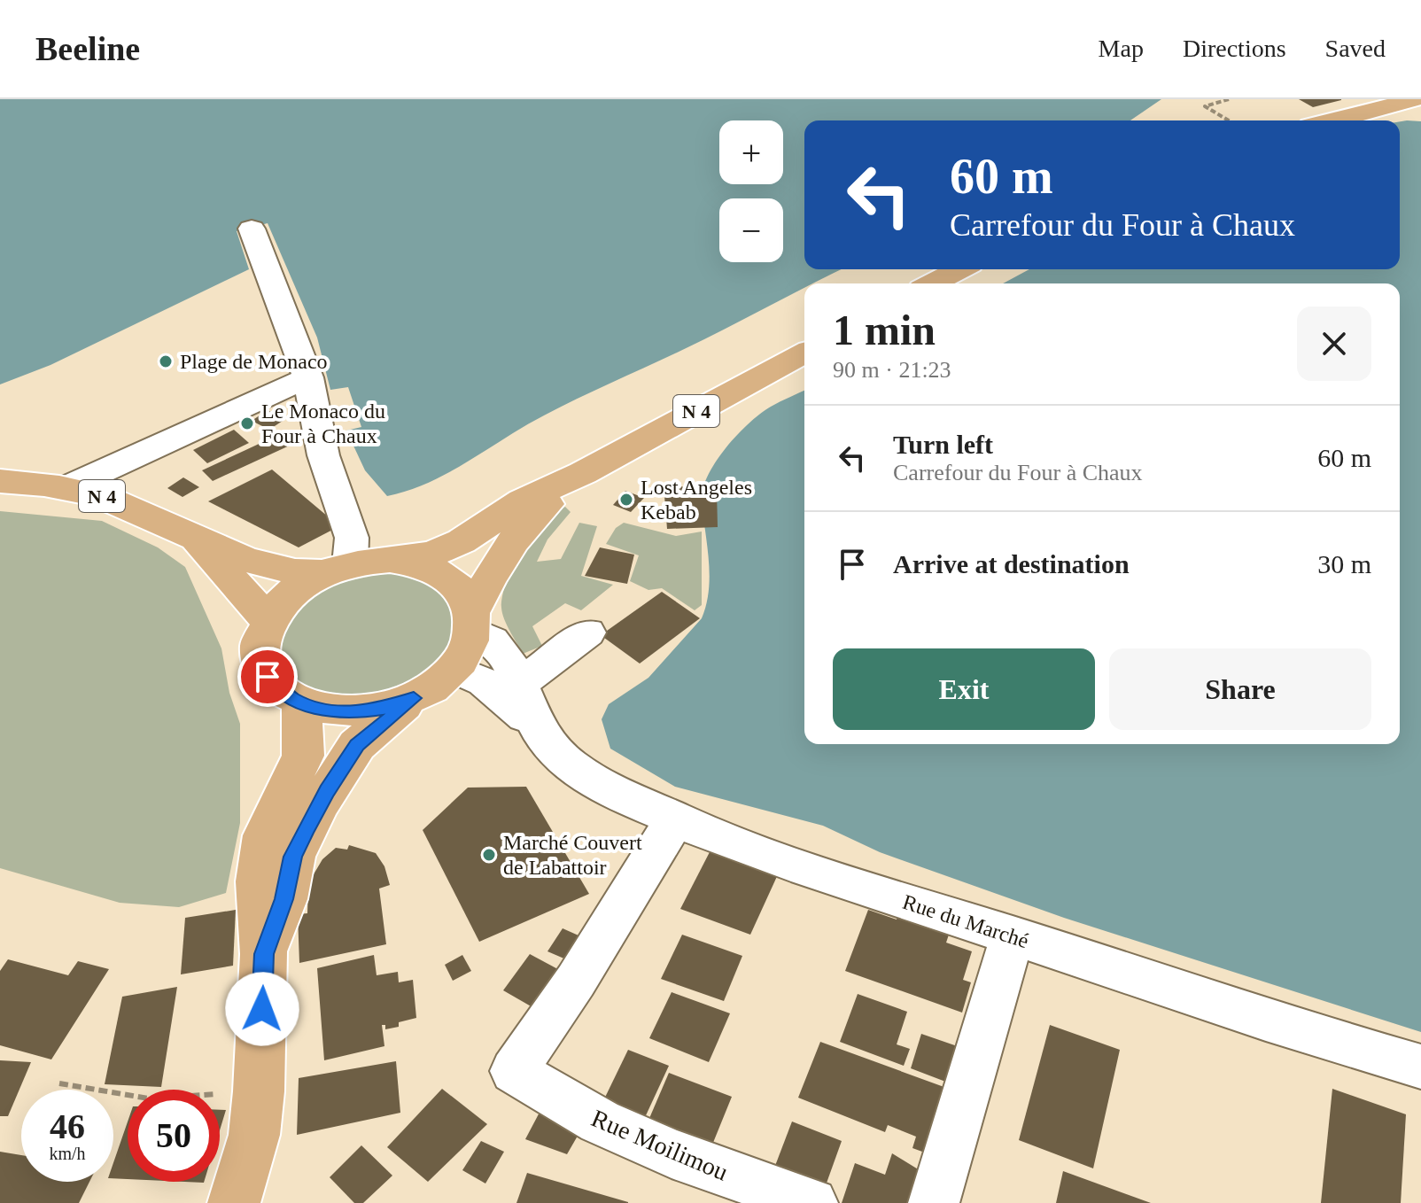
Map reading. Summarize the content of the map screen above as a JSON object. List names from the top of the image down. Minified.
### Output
{"streets":{"main road":["N 4"],"street":["Rue du Marché","Rue Moilimou"]},"crossings":[["N 4","Rue du Marché"],["Rue du Marché","Rue Moilimou"]],"places":["Plage de Monaco","Le Monaco du Four à Chaux","Lost Angeles Kebab","Marché Couvert de Labattoir"],"page":{"header":"Beeline","nav":["Map","Directions","Saved"],"map_buttons":["+","−"],"turn":["60 m","Carrefour du Four à Chaux"],"heading":["1 min","90 m · 21:23"],"list":[{"name":"Turn left","note":"Carrefour du Four à Chaux","value":"60 m"},{"name":"Arrive at destination","value":"30 m"}],"buttons":["Exit","Share"],"speed":"46 km/h","limit":"50"}}
